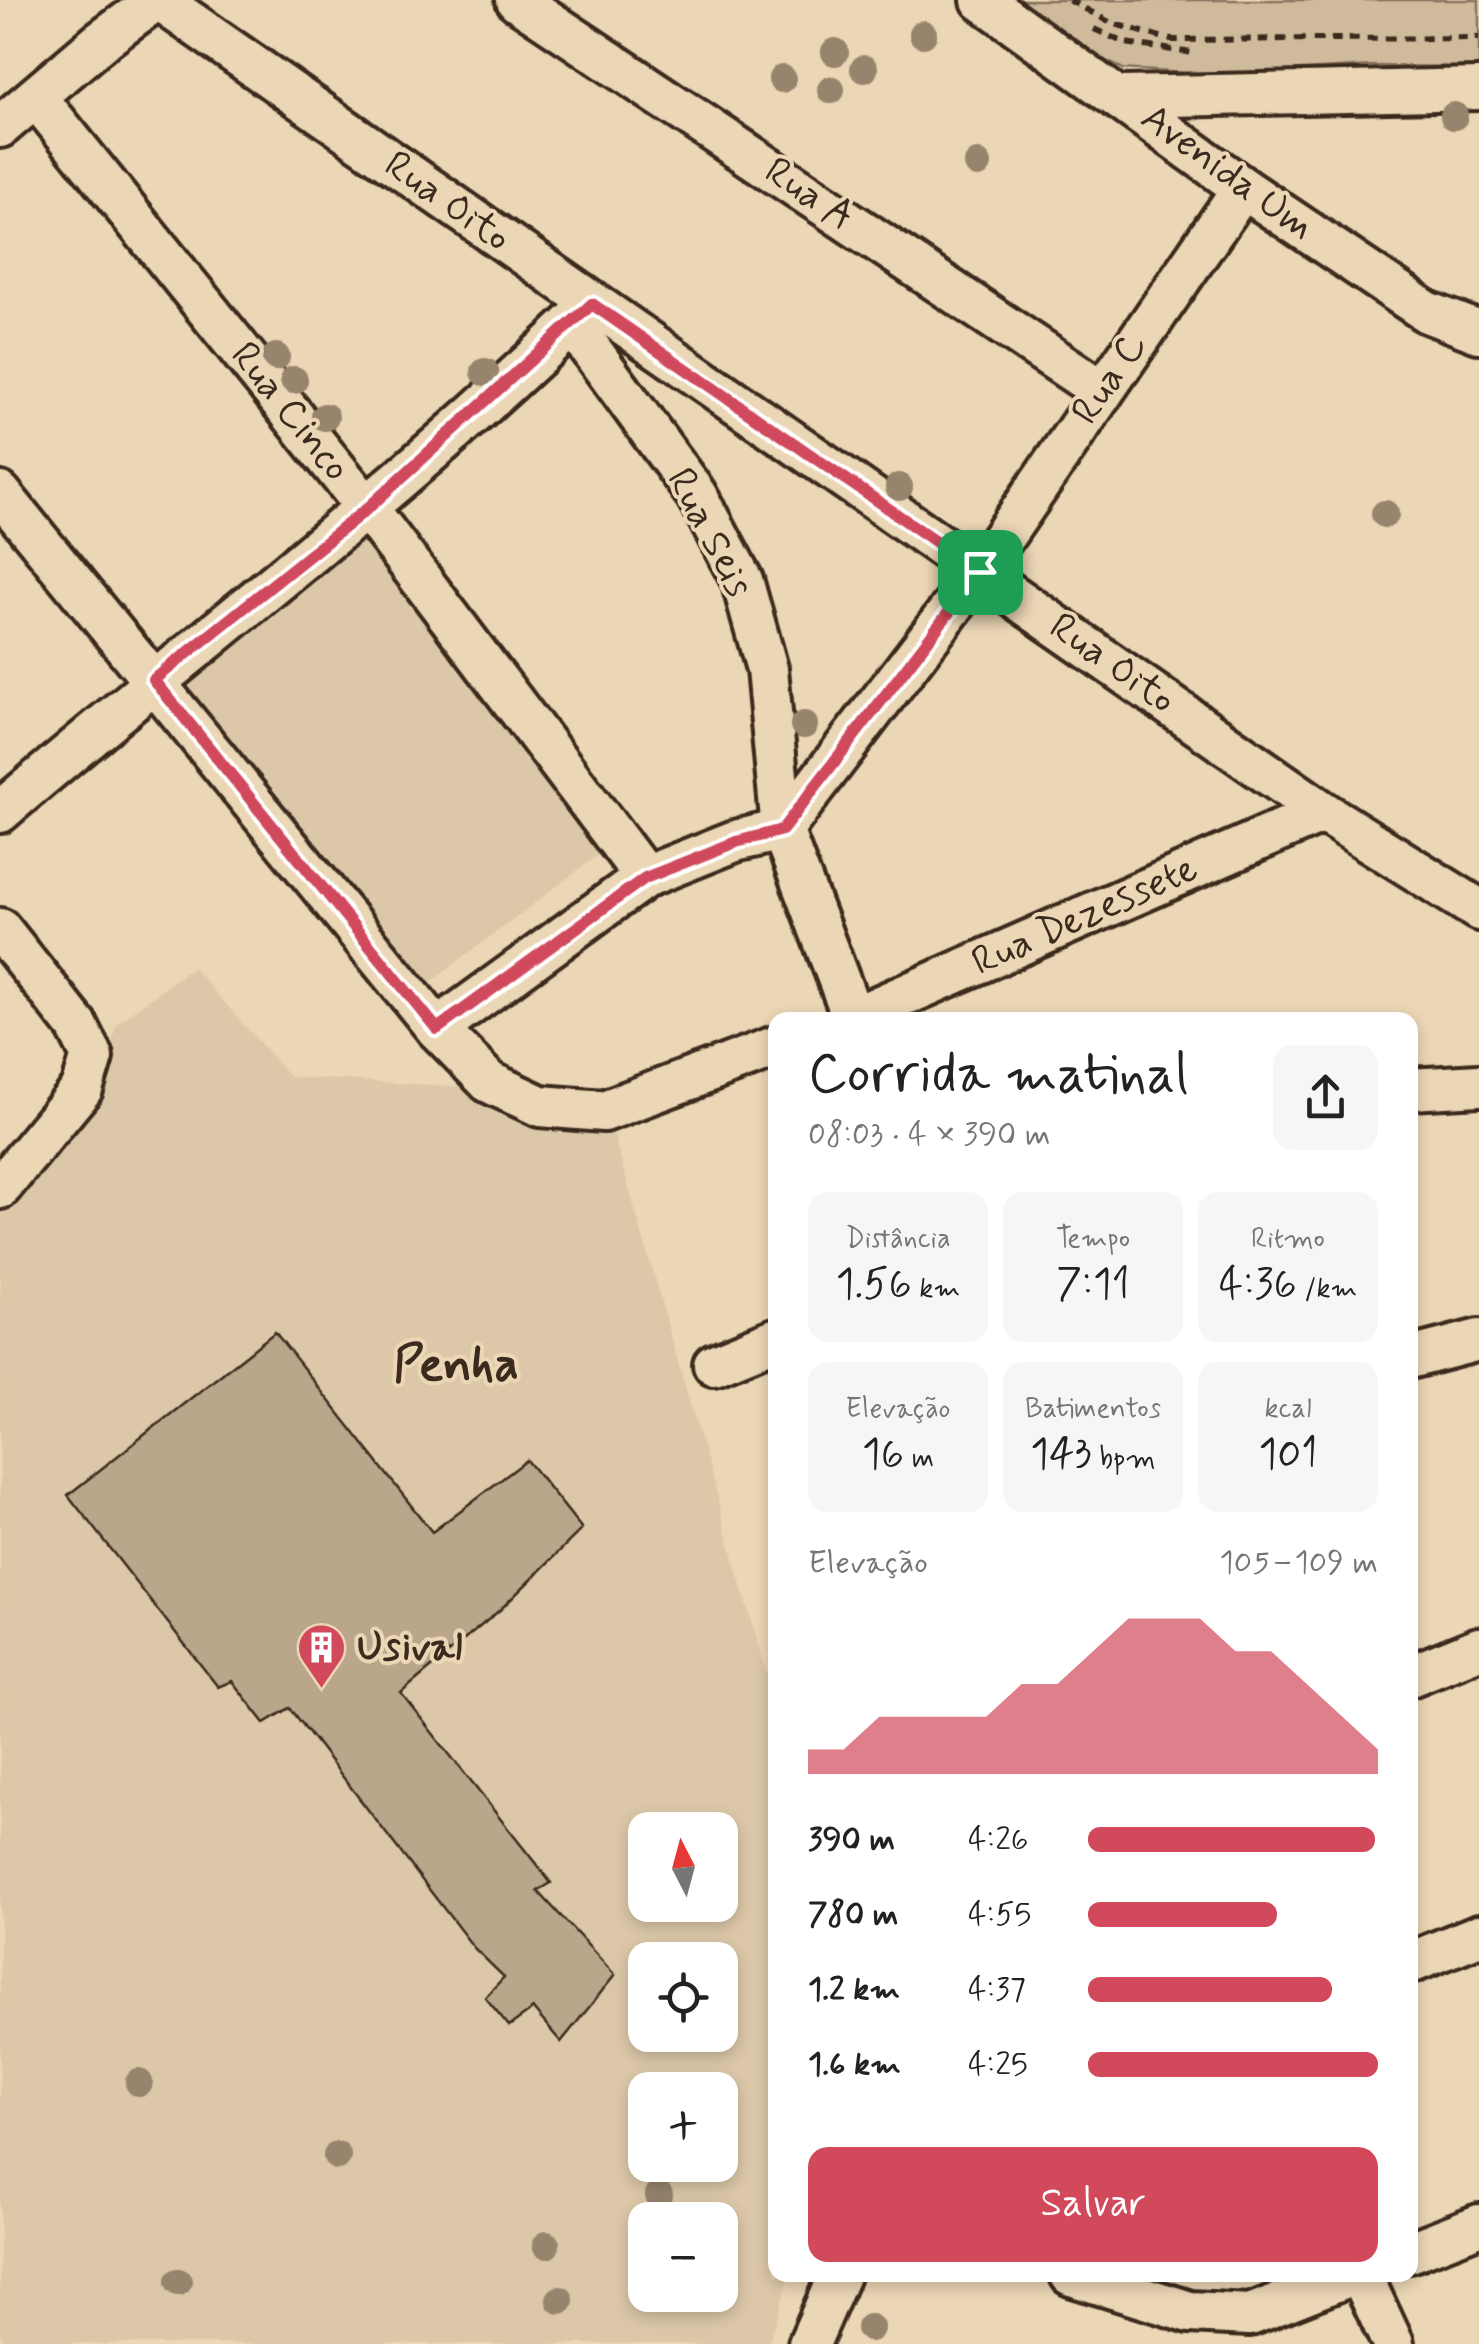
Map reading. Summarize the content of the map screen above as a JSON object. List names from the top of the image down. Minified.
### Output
{"streets":{"street":["Avenida Um","Rua A","Rua Oito","Rua C","Rua Cinco","Rua Seis","Rua Dezessete"]},"crossings":[["Avenida Um","Rua C"],["Rua A","Rua C"],["Rua Oito","Rua C"],["Rua Oito","Rua Seis"],["Rua Oito","Rua Dezessete"],["Rua C","Rua Seis"]],"districts":["Penha"],"places":{"building":["Usival"]},"north":"top","page":{"heading":["Corrida matinal","08:03 · 4 × 390 m"],"stats":[["Distância","1.56 km"],["Tempo","7:11"],["Ritmo","4:36 /km"],["Elevação","16 m"],["Batimentos","143 bpm"],["kcal","101"]],"chart":["Elevação","105–109 m"],"list":[{"name":"390 m","note":"4:26"},{"name":"780 m","note":"4:55"},{"name":"1.2 km","note":"4:37"},{"name":"1.6 km","note":"4:25"}],"map_buttons":["+","−"],"buttons":"Salvar"}}
